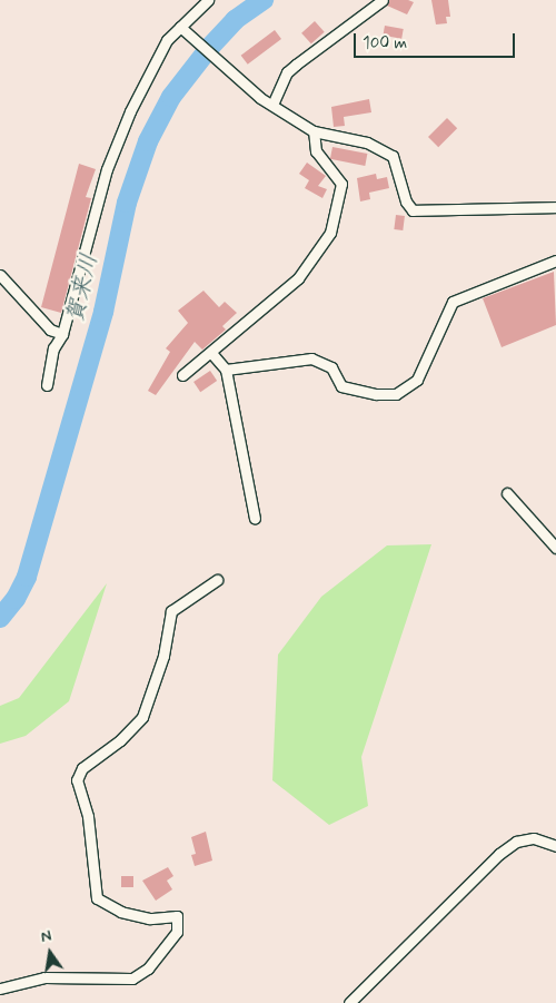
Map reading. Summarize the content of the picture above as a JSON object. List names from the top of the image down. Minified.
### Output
{"water":["賀来川"],"scale_bar":"100 m","north":"top"}
